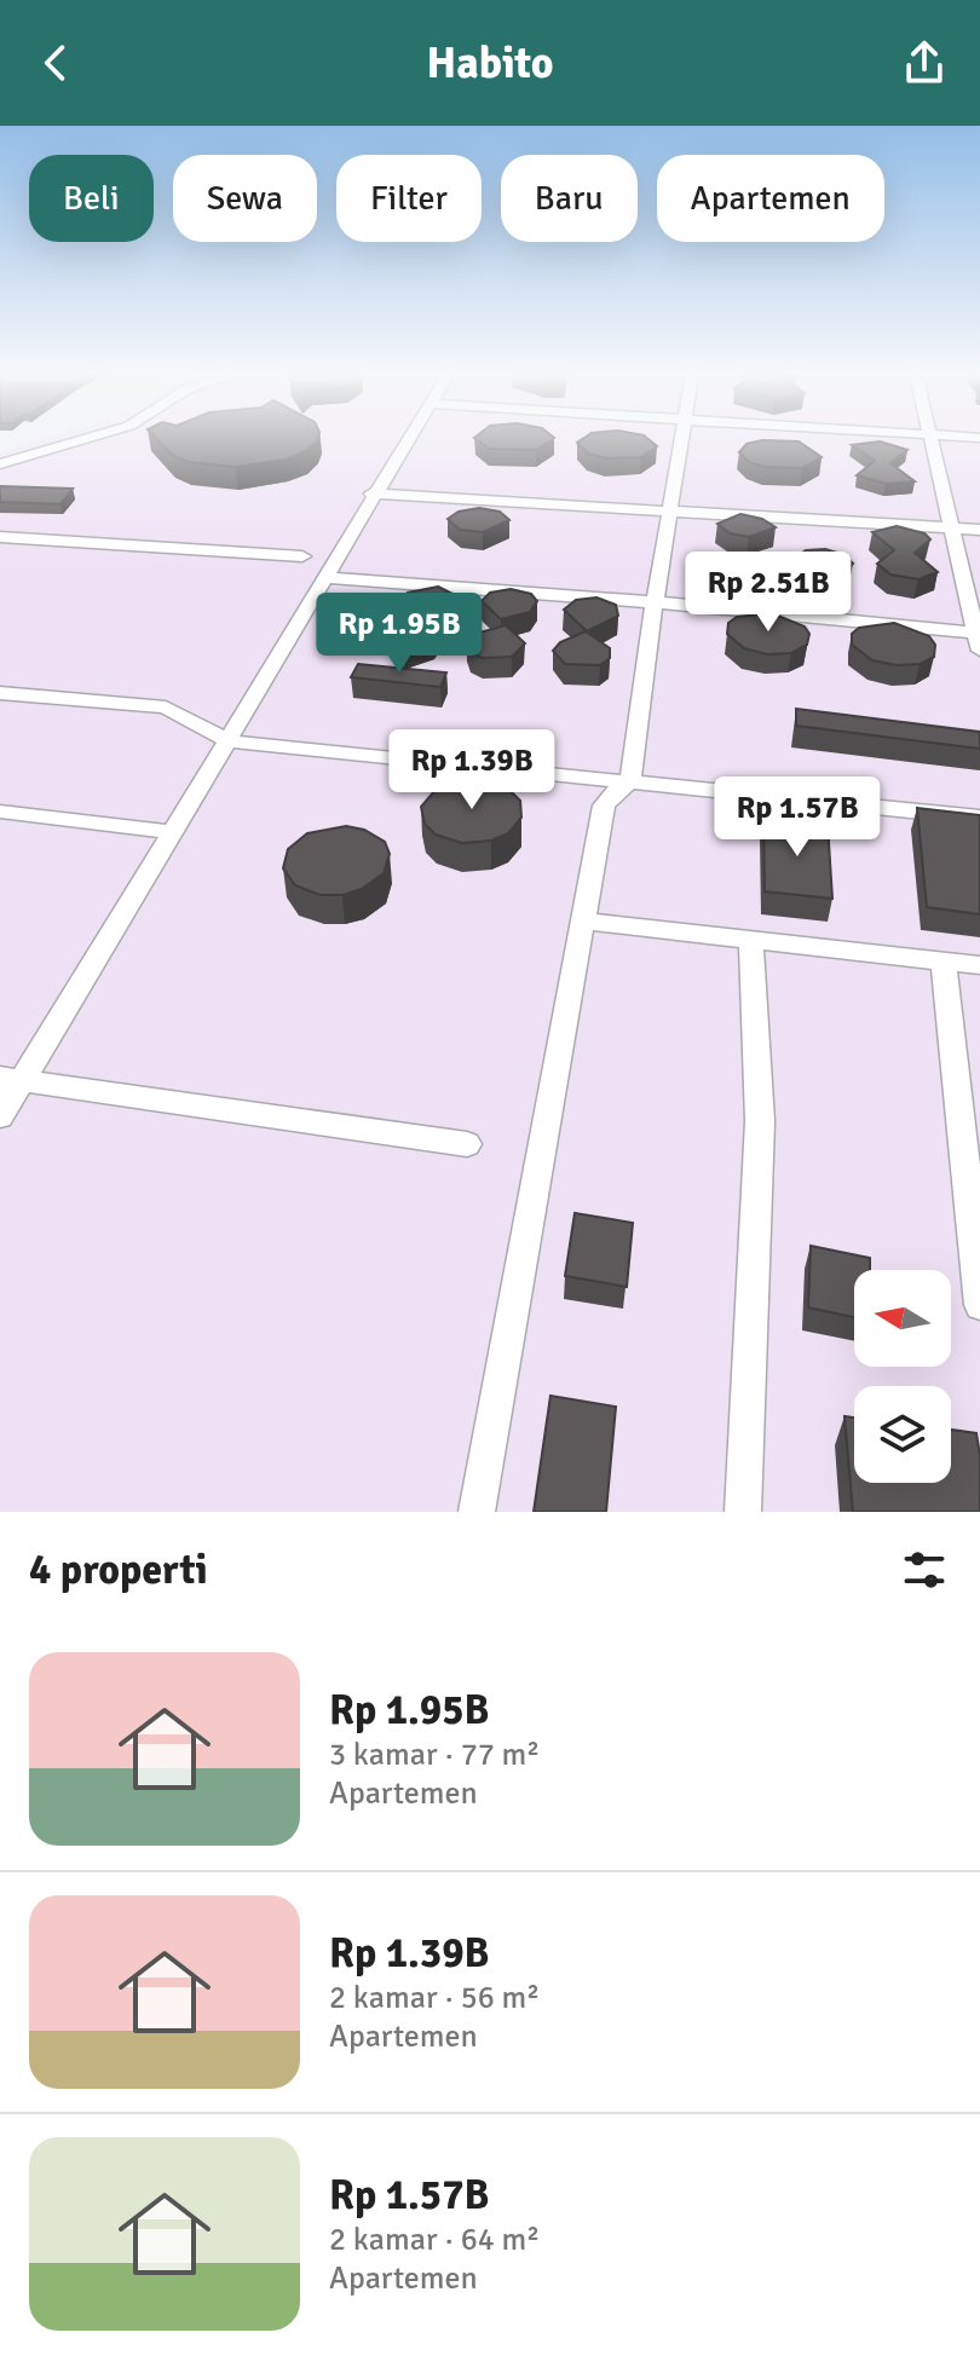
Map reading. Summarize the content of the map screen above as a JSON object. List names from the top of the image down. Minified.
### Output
{"north":"left","page":{"header":"Habito","chip":["Beli","Sewa","Filter","Baru","Apartemen"],"price":["Rp 2.51B","Rp 1.95B","Rp 1.39B","Rp 1.57B"],"heading":"4 properti","list":[{"name":"Rp 1.95B","note":"3 kamar · 77 m² · Apartemen"},{"name":"Rp 1.39B","note":"2 kamar · 56 m² · Apartemen"},{"name":"Rp 1.57B","note":"2 kamar · 64 m² · Apartemen"}]}}
